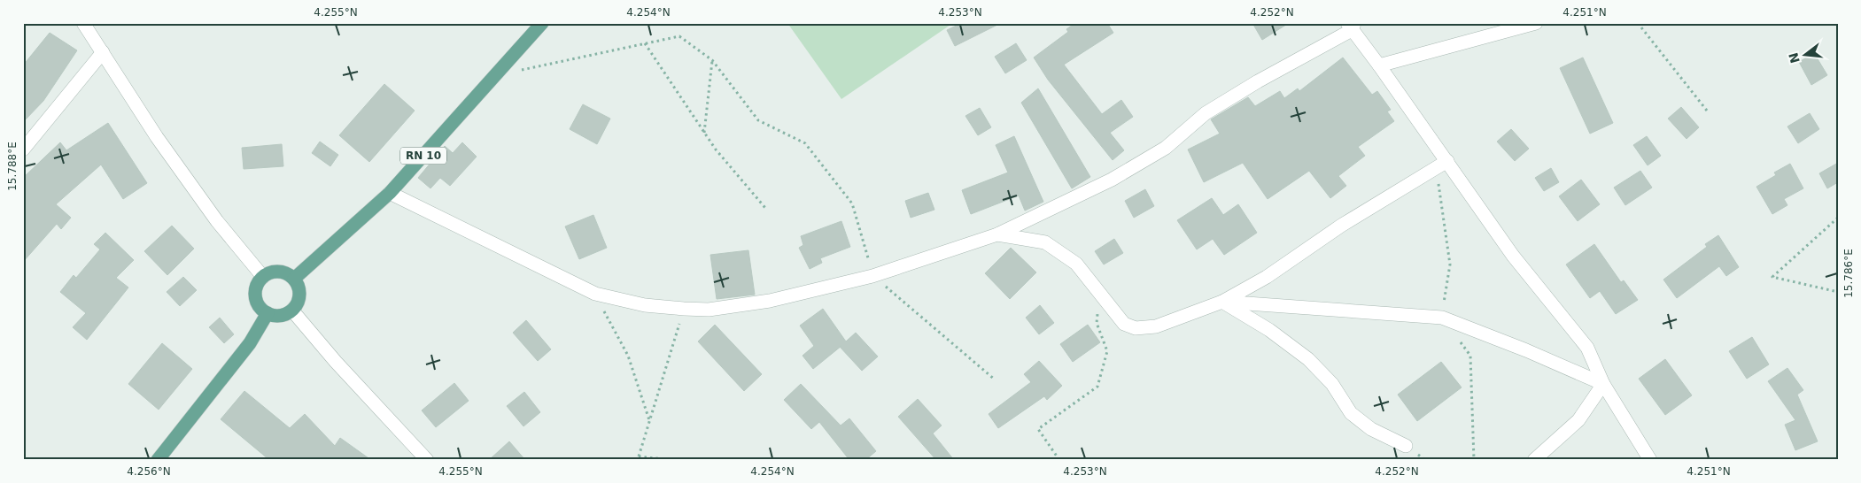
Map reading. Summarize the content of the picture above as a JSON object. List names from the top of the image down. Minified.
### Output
{"streets":{"main road":["RN 10"]},"north":"left","coordinates":["4.255°N","4.254°N","4.253°N","4.252°N","4.251°N","15.788°E","15.786°E","4.256°N"]}
